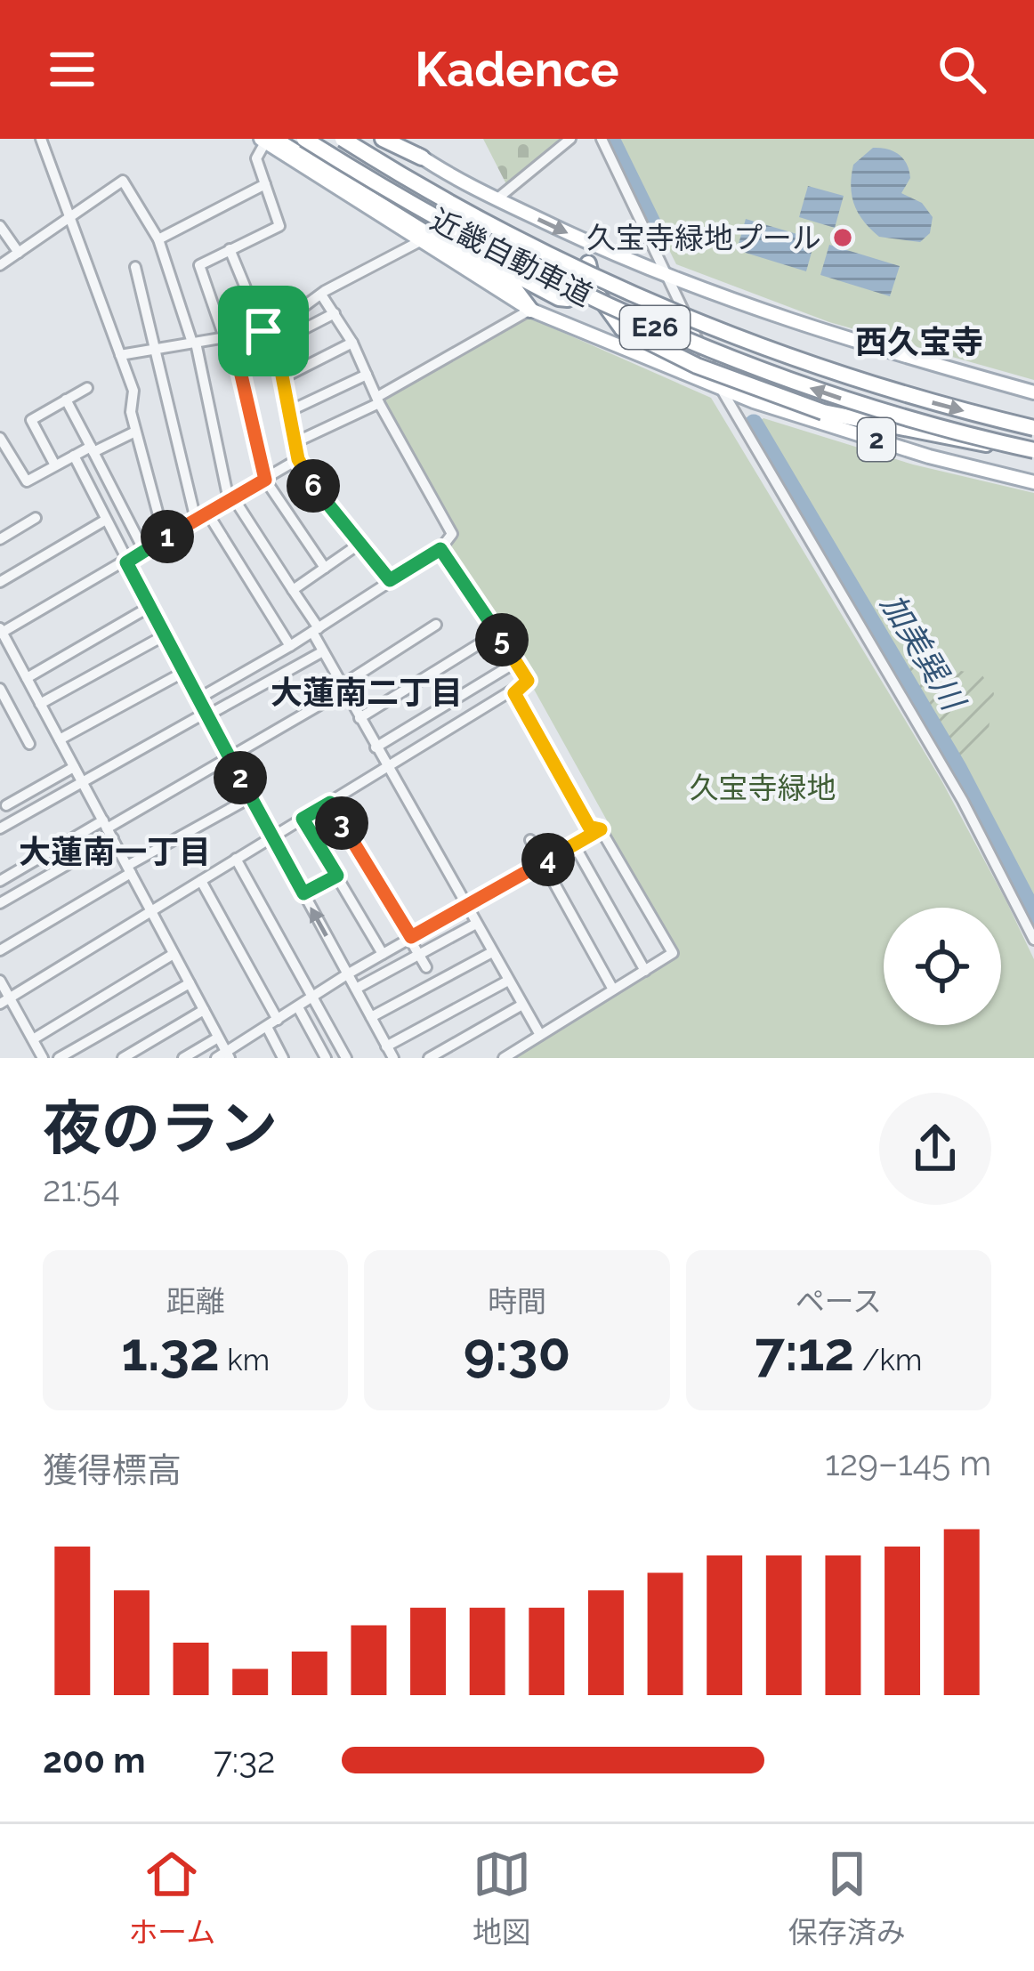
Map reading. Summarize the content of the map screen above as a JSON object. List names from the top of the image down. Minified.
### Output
{"streets":{"highway":["近畿自動車道","E26"],"main road":["2"]},"districts":["西久宝寺","大蓮南二丁目","大蓮南一丁目"],"water":["加美巽川"],"parks":["久宝寺緑地"],"places":["久宝寺緑地プール"],"page":{"header":"Kadence","pins":["6","1","5","2","3","4"],"heading":["夜のラン","21:54"],"stats":[["距離","1.32 km"],["時間","9:30"],["ペース","7:12 /km"]],"chart":["獲得標高","129–145 m"],"list":[{"name":"200 m","note":"7:32"}],"tabs":["ホーム","地図","保存済み"]}}
